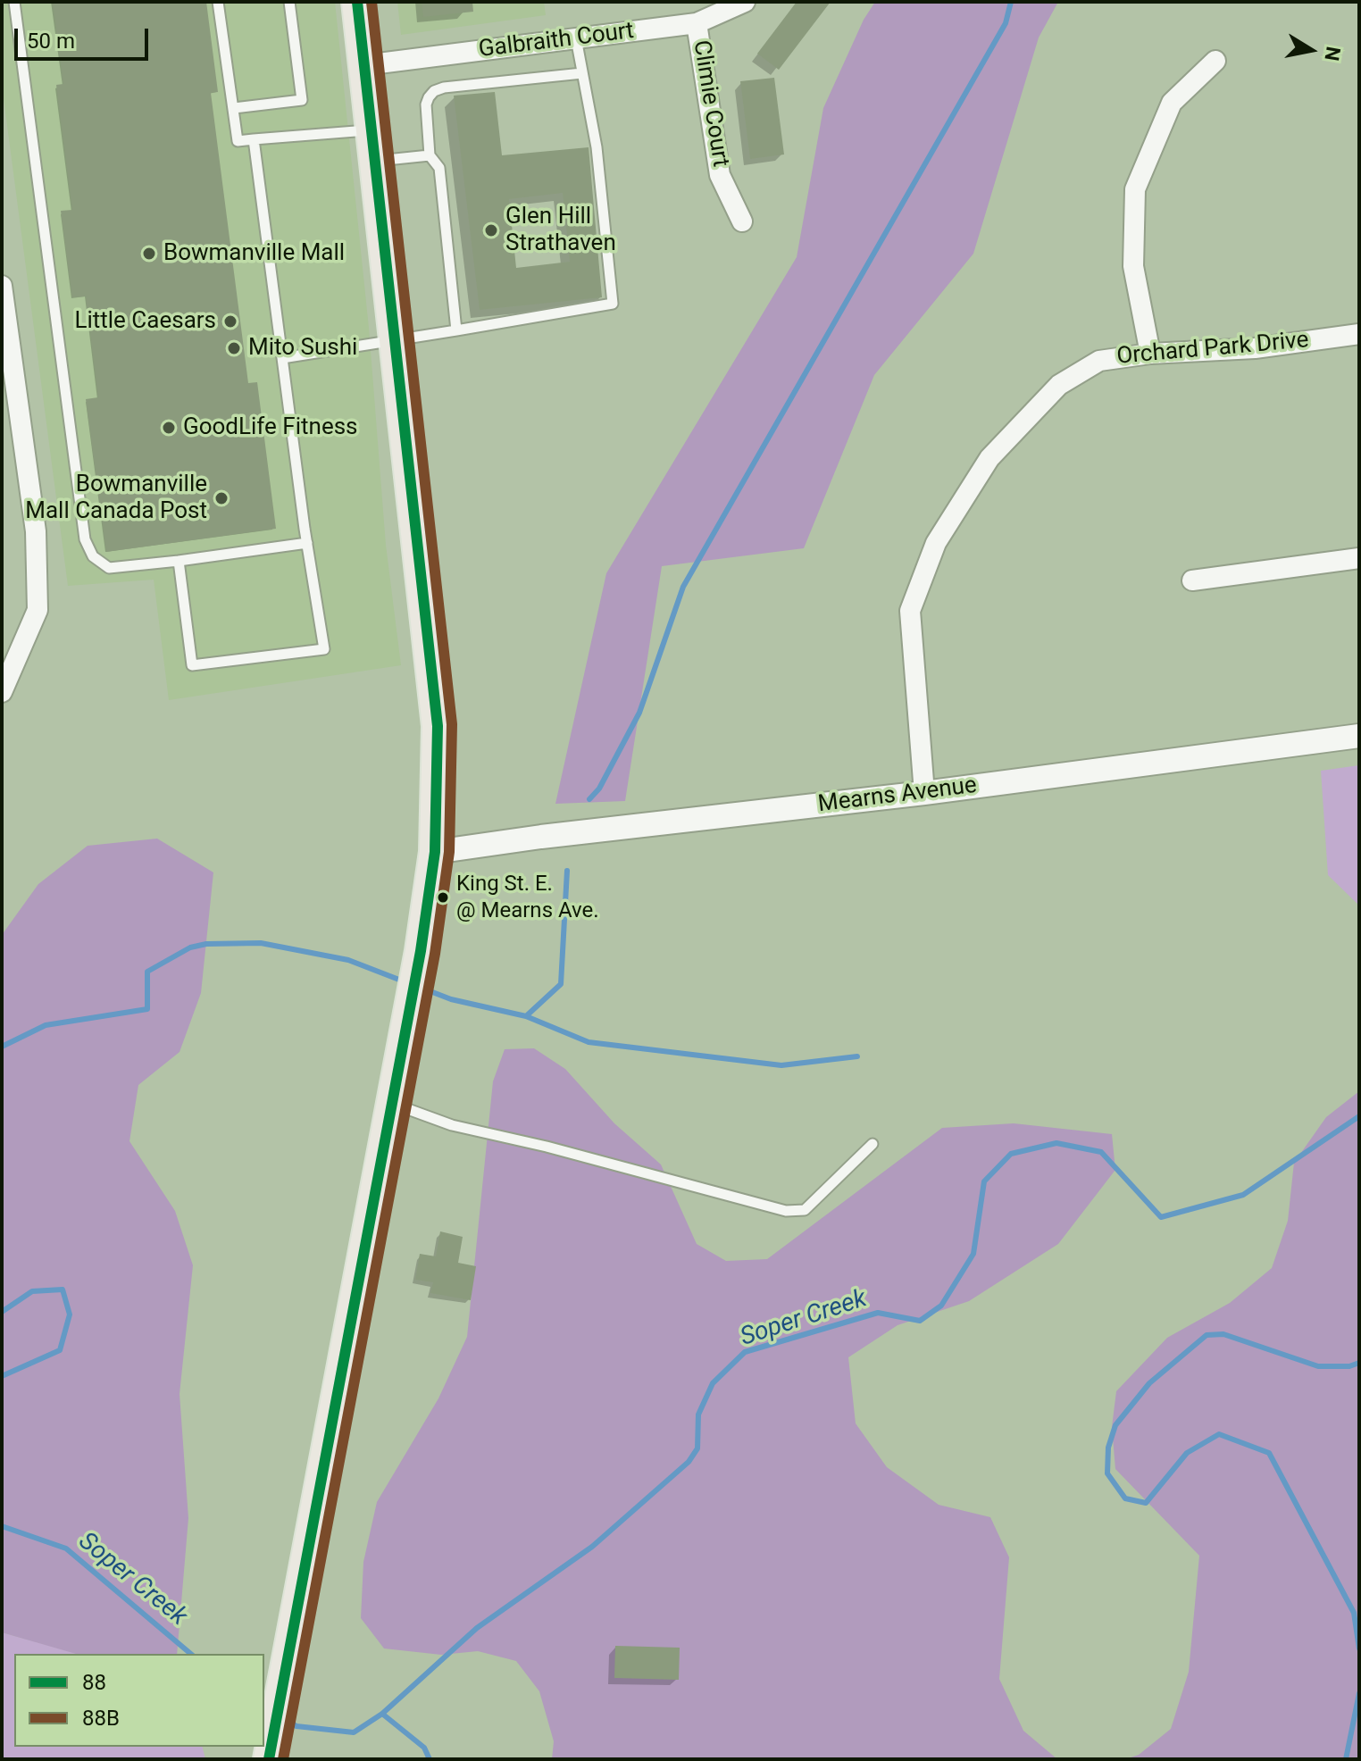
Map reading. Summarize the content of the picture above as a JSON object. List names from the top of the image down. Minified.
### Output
{"streets":{"street":["Galbraith Court","Climie Court","Orchard Park Drive","Mearns Avenue"]},"crossings":[["Galbraith Court","Climie Court"],["Orchard Park Drive","Mearns Avenue"]],"water":["Soper Creek"],"places":["Glen Hill Strathaven","Bowmanville Mall","Little Caesars","Mito Sushi","GoodLife Fitness","Bowmanville Mall Canada Post","King St. E. @ Mearns Ave."],"lines":["transit line 88","transit line 88B"],"legend":["88","88B"],"scale_bar":"50 m","north":"right"}
